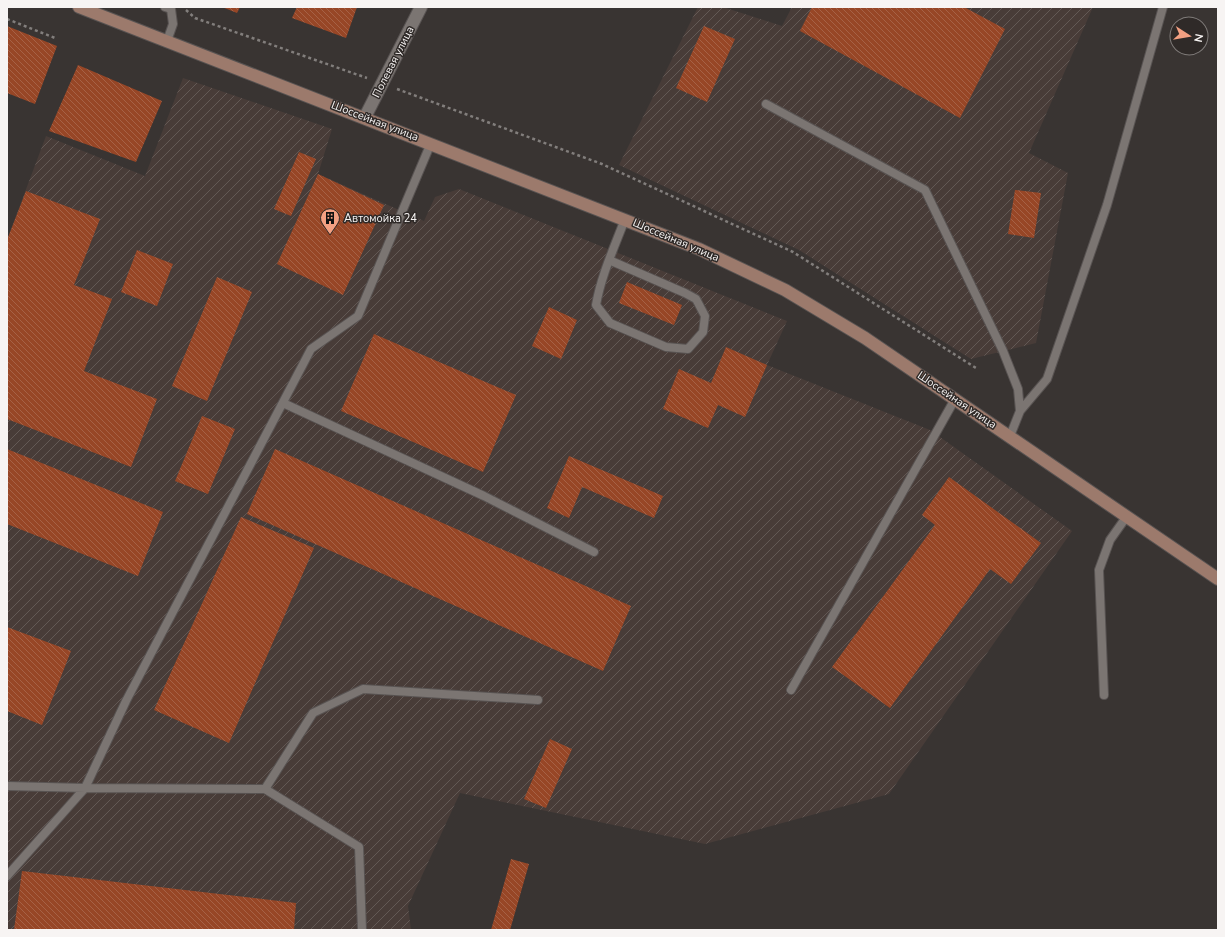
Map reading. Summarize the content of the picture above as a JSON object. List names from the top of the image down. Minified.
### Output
{"streets":{"main road":["Шоссейная улица"],"street":["Полевая улица"]},"crossings":[["Полевая улица","Шоссейная улица"]],"places":{"building":["Автомойка 24"]},"north":"right"}
